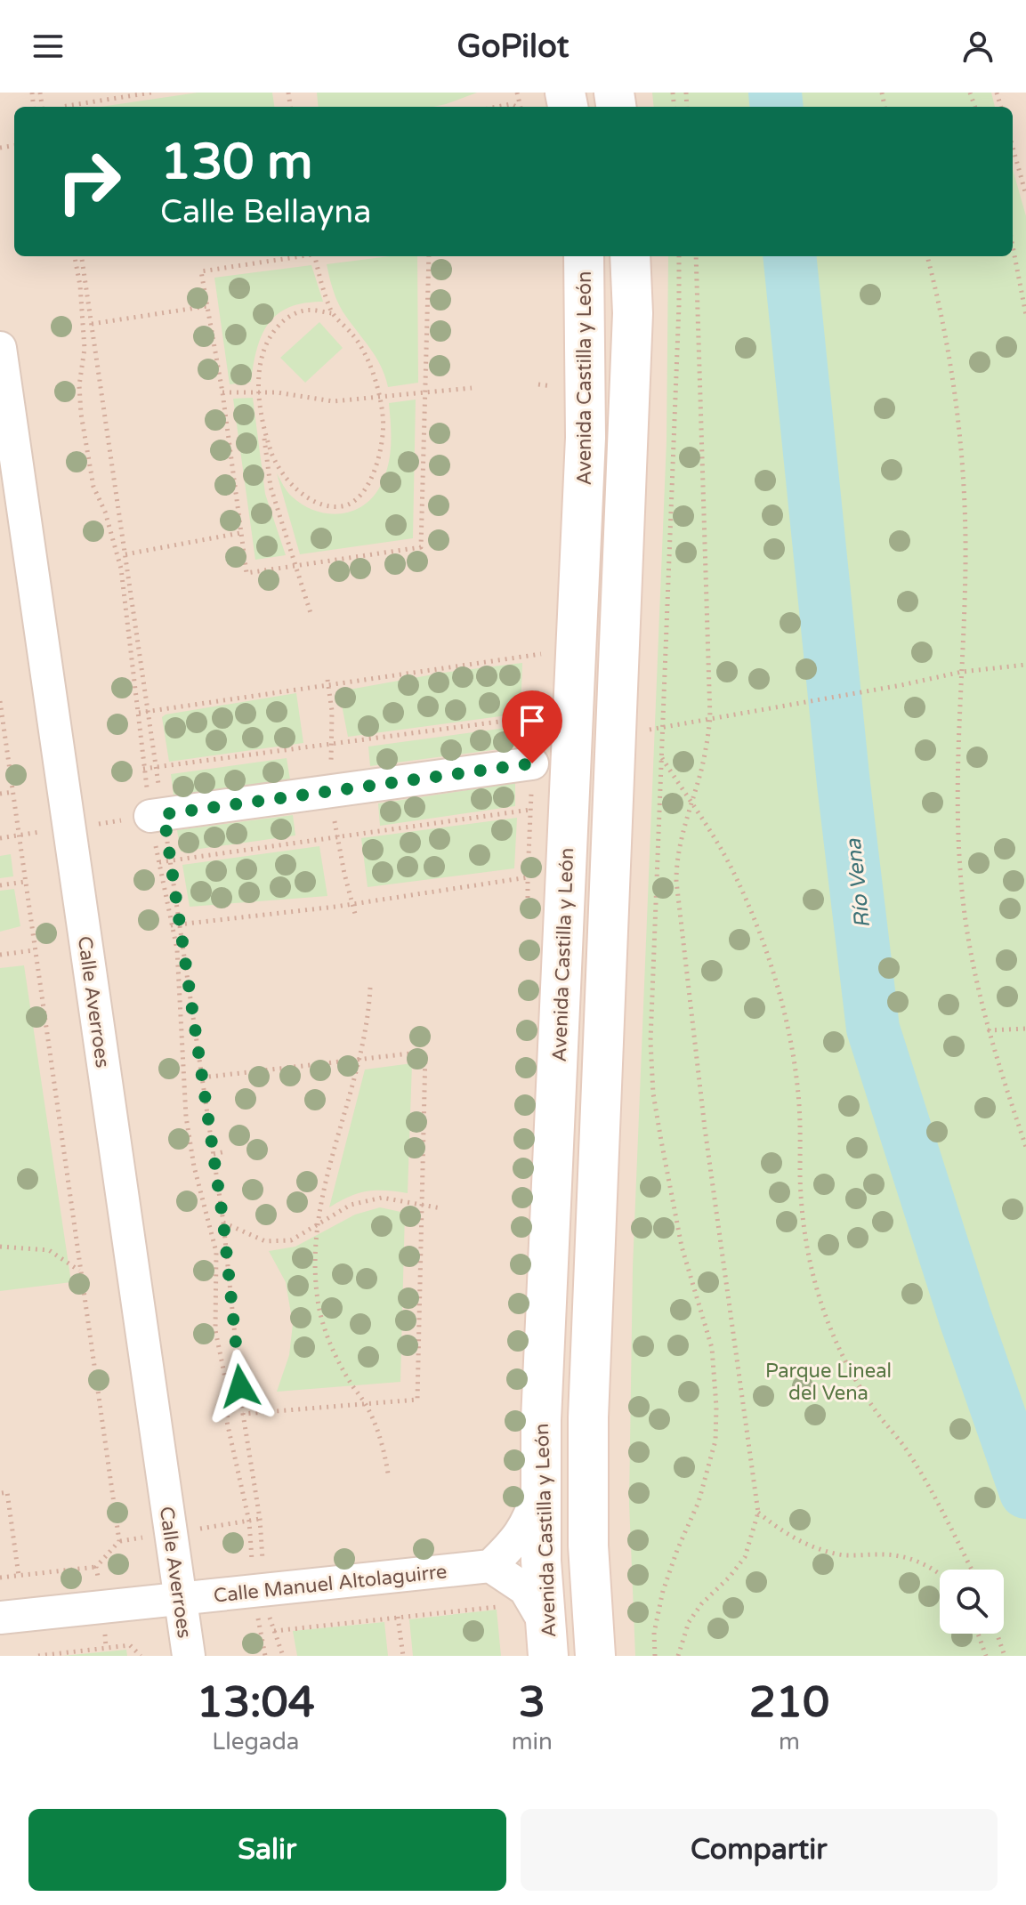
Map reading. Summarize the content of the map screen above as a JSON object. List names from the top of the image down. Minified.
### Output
{"streets":{"main road":["Avenida Castilla y León"],"street":["Calle Averroes","Calle Manuel Altolaguirre"]},"crossings":[["Calle Averroes","Calle Manuel Altolaguirre"]],"water":["Río Vena"],"parks":["Parque Lineal del Vena"],"page":{"header":"GoPilot","turn":["130 m","Calle Bellayna"],"eta":["13:04","Llegada","3","min","210","m"],"buttons":["Salir","Compartir"]}}
